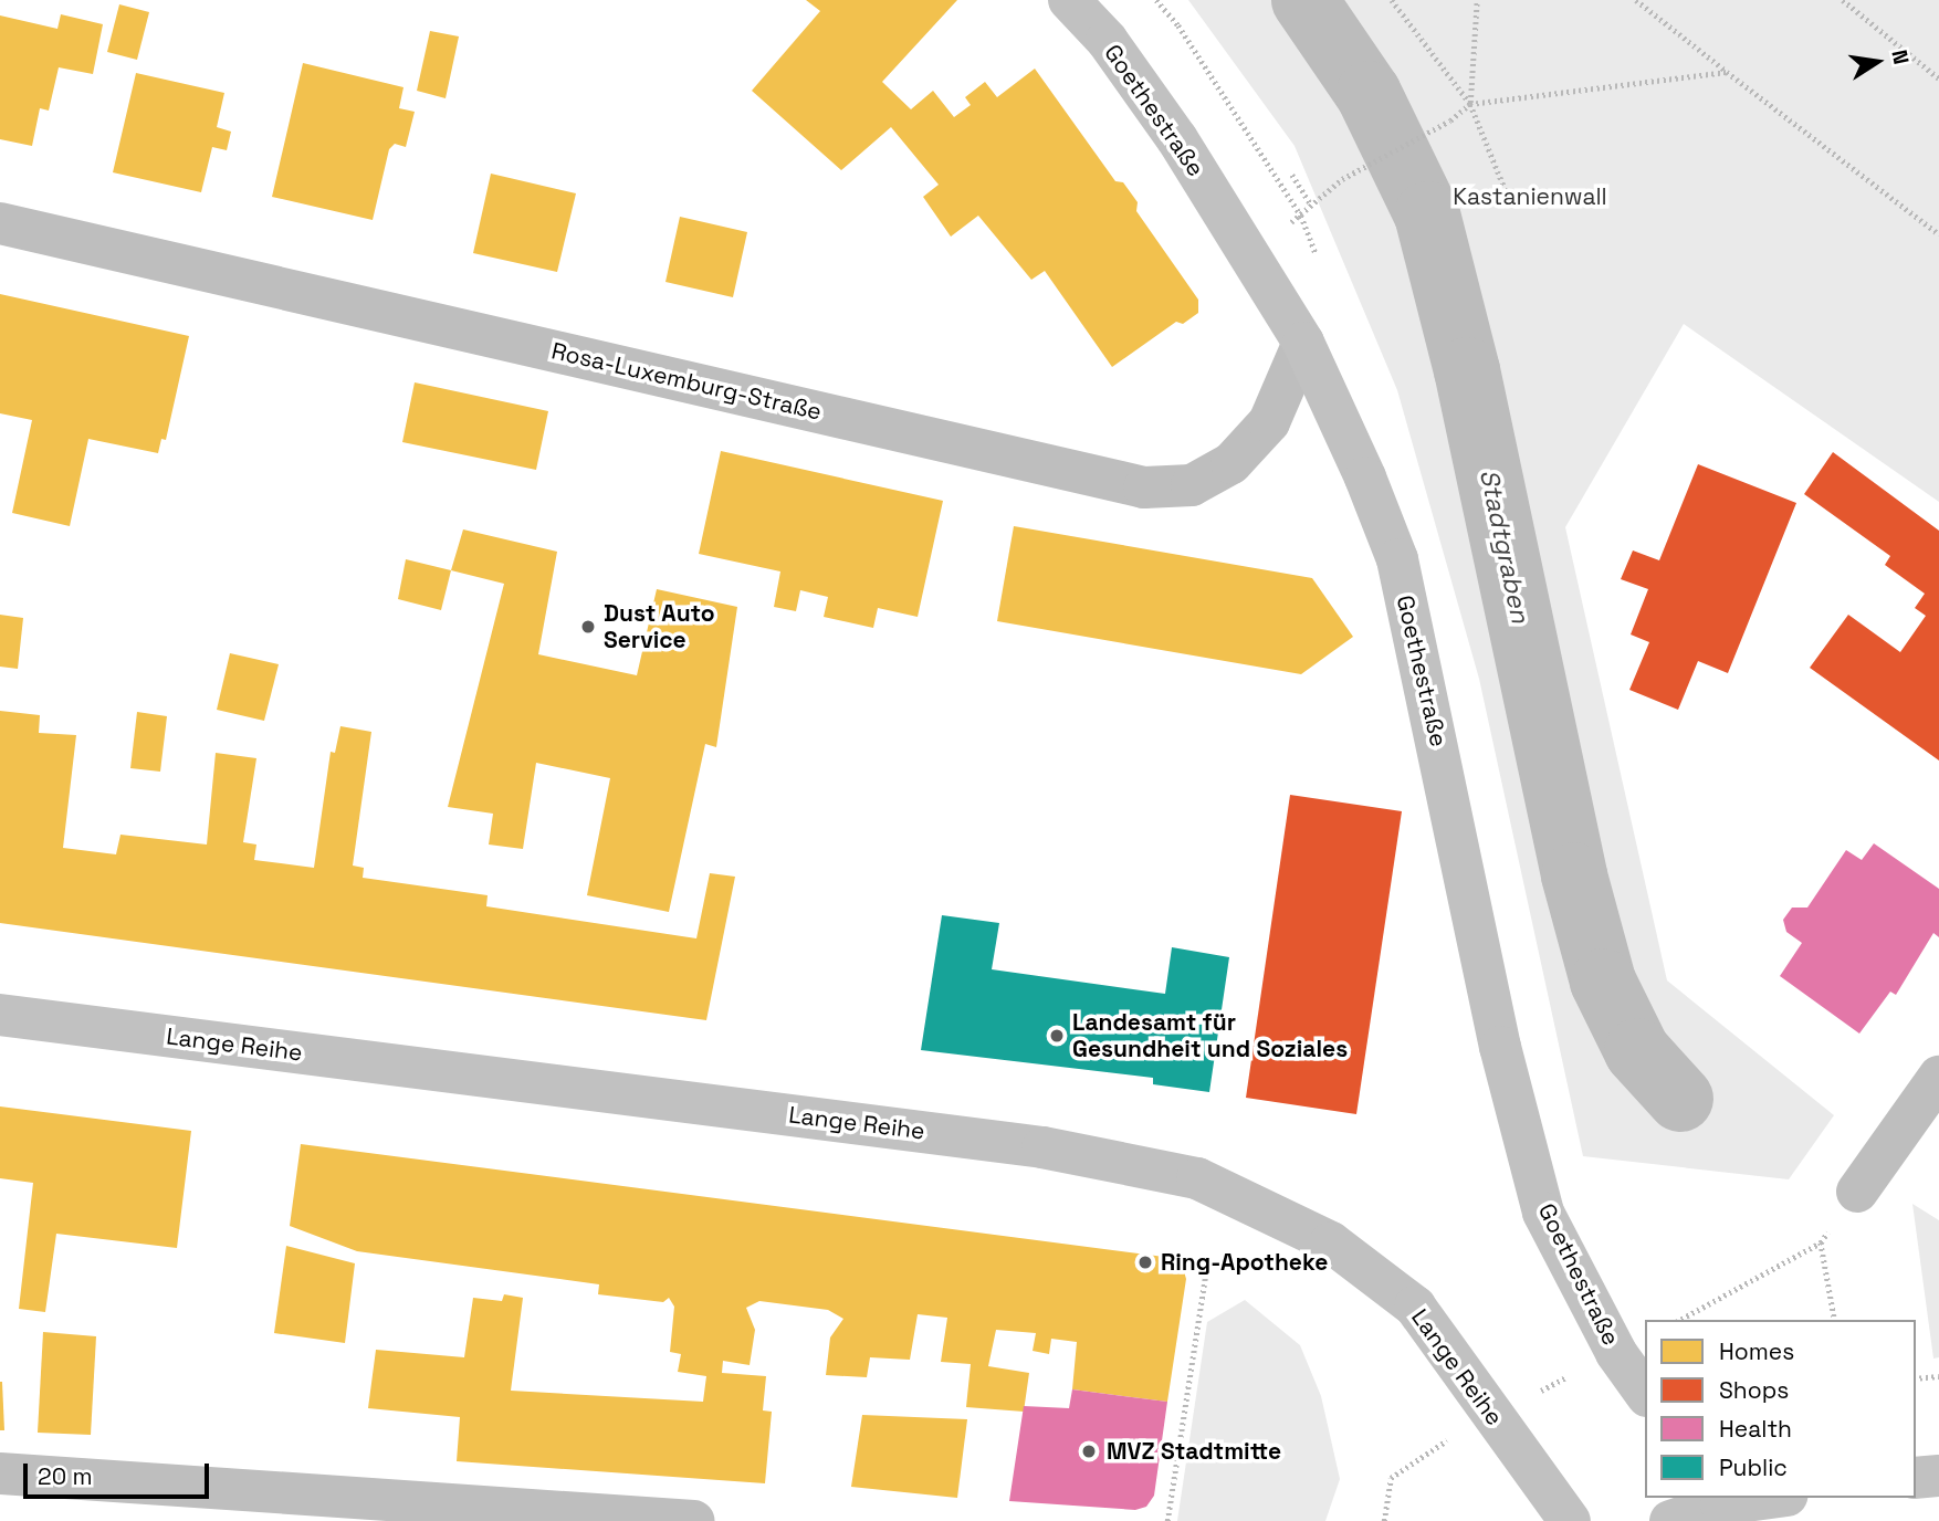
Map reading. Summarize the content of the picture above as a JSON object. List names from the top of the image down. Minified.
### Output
{"streets":{"main road":["Goethestraße","Lange Reihe"],"street":["Rosa-Luxemburg-Straße"]},"crossings":[["Goethestraße","Rosa-Luxemburg-Straße"]],"water":["Stadtgraben"],"parks":["Kastanienwall"],"places":["Dust Auto Service","Landesamt für Gesundheit und Soziales","Ring-Apotheke","MVZ Stadtmitte"],"legend":["Homes","Shops","Health","Public"],"scale_bar":"20 m","north":"right"}
